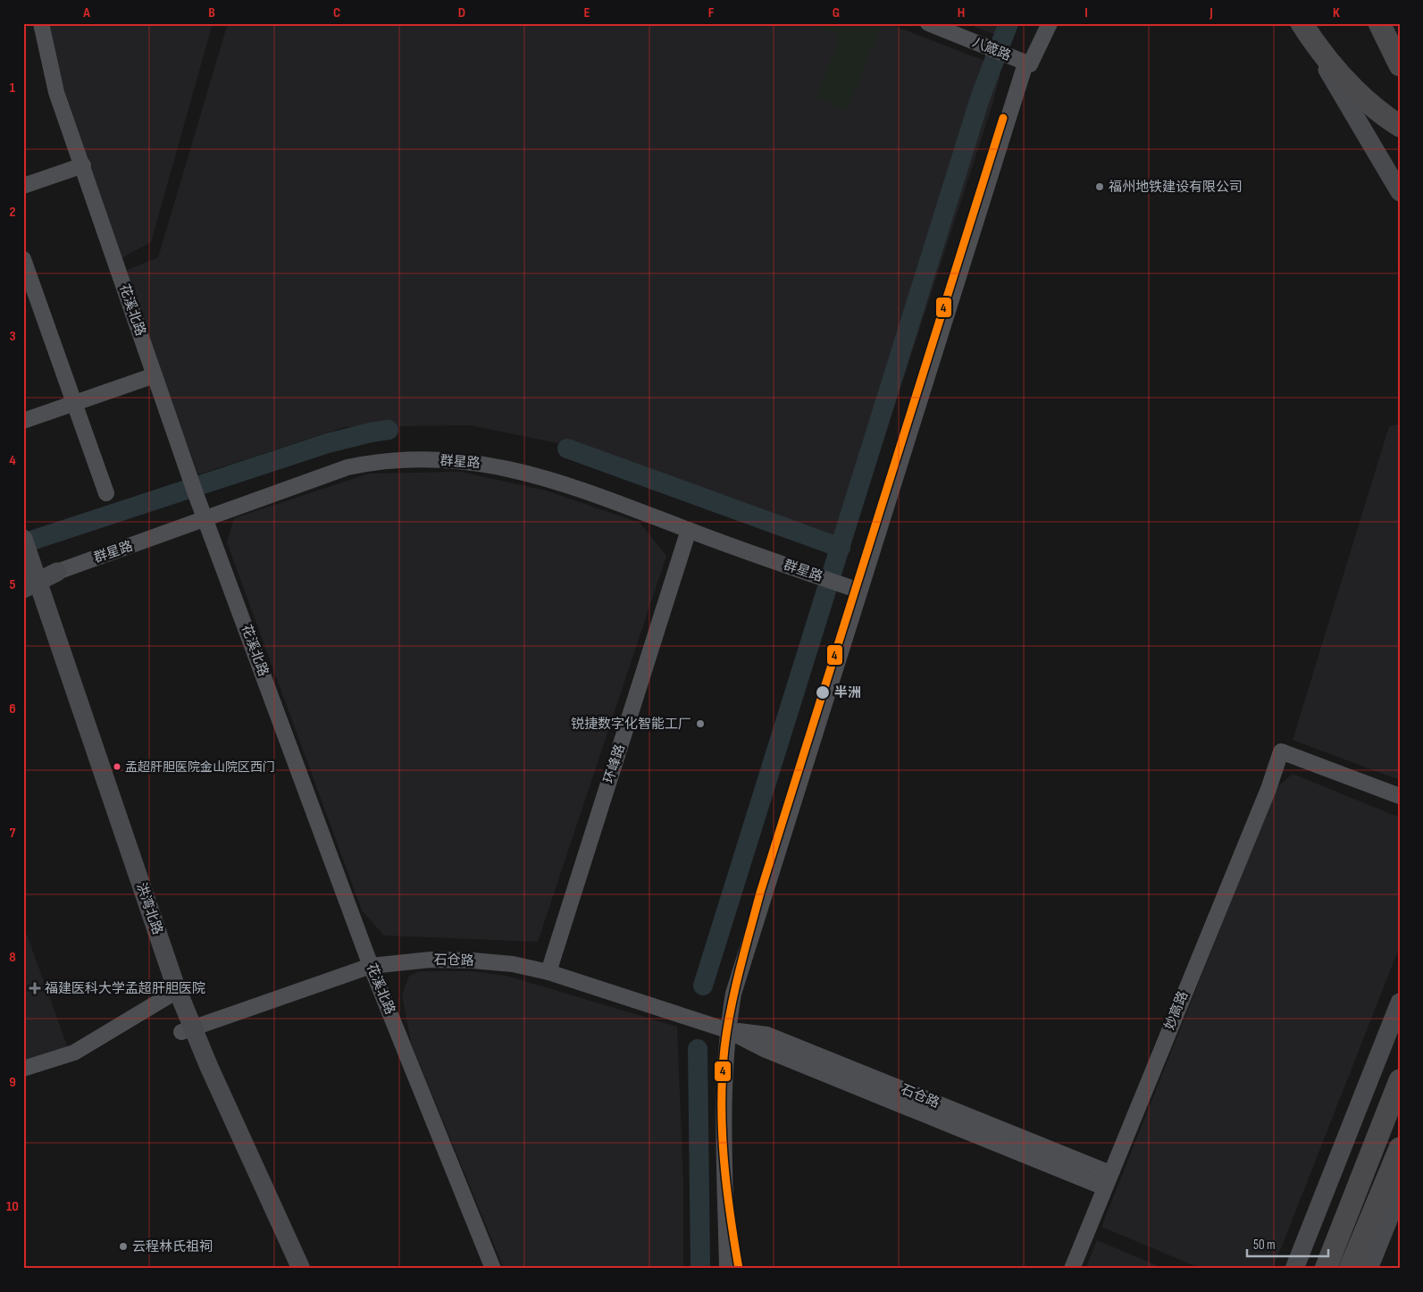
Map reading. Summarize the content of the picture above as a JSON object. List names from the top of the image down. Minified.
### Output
{"streets":{"main road":["洪湾北路"],"street":["八箴路","花溪北路","群星路","环峰路","石仓路","妙高路"]},"crossings":[["花溪北路","群星路"],["花溪北路","石仓路"],["群星路","环峰路"],["环峰路","石仓路"],["洪湾北路","石仓路"],["石仓路","妙高路"]],"places":{"other":["福州地铁建设有限公司","半洲","锐捷数字化智能工厂","孟超肝胆医院金山院区西门","云程林氏祖祠"],"health":["福建医科大学孟超肝胆医院"]},"lines":["transit line 4"],"scale_bar":"50 m","grid":{"columns":["A","B","C","D","E","F","G","H","I","J","K"],"rows":["1","2","3","4","5","6","7","8","9","10"]}}
